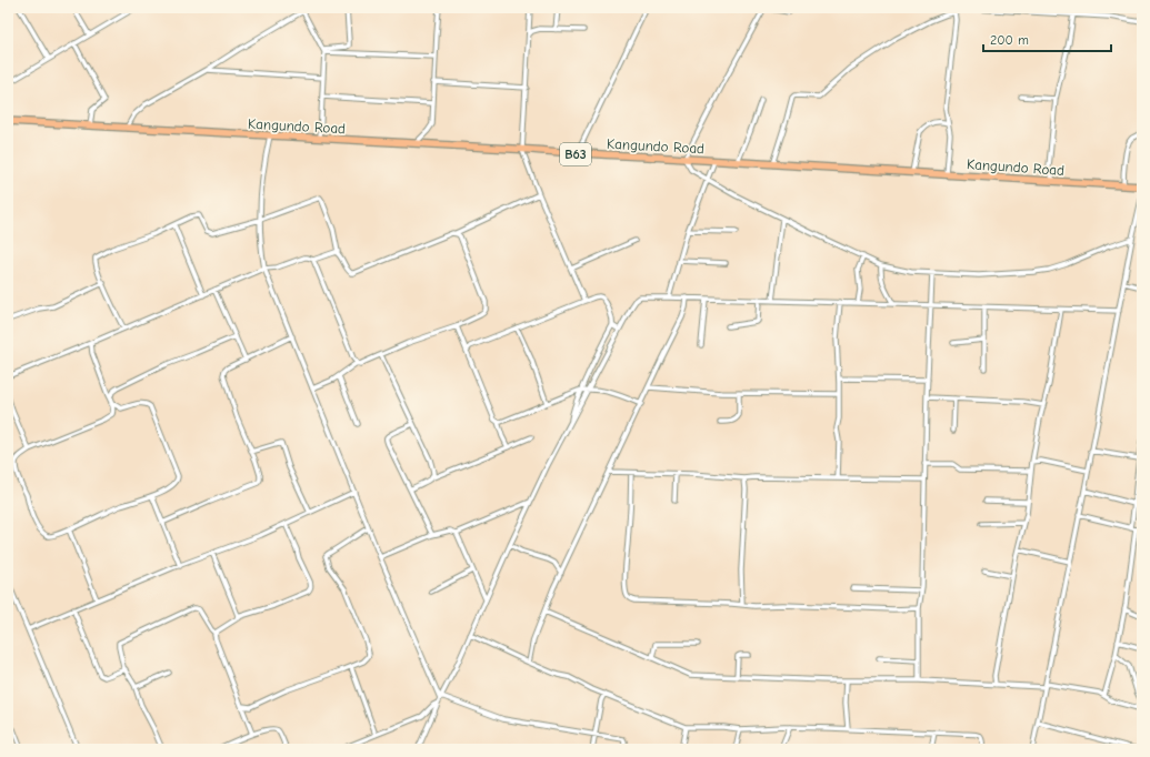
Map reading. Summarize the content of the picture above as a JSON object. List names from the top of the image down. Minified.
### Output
{"streets":{"highway":["Kangundo Road","B63"]},"scale_bar":"200 m"}
